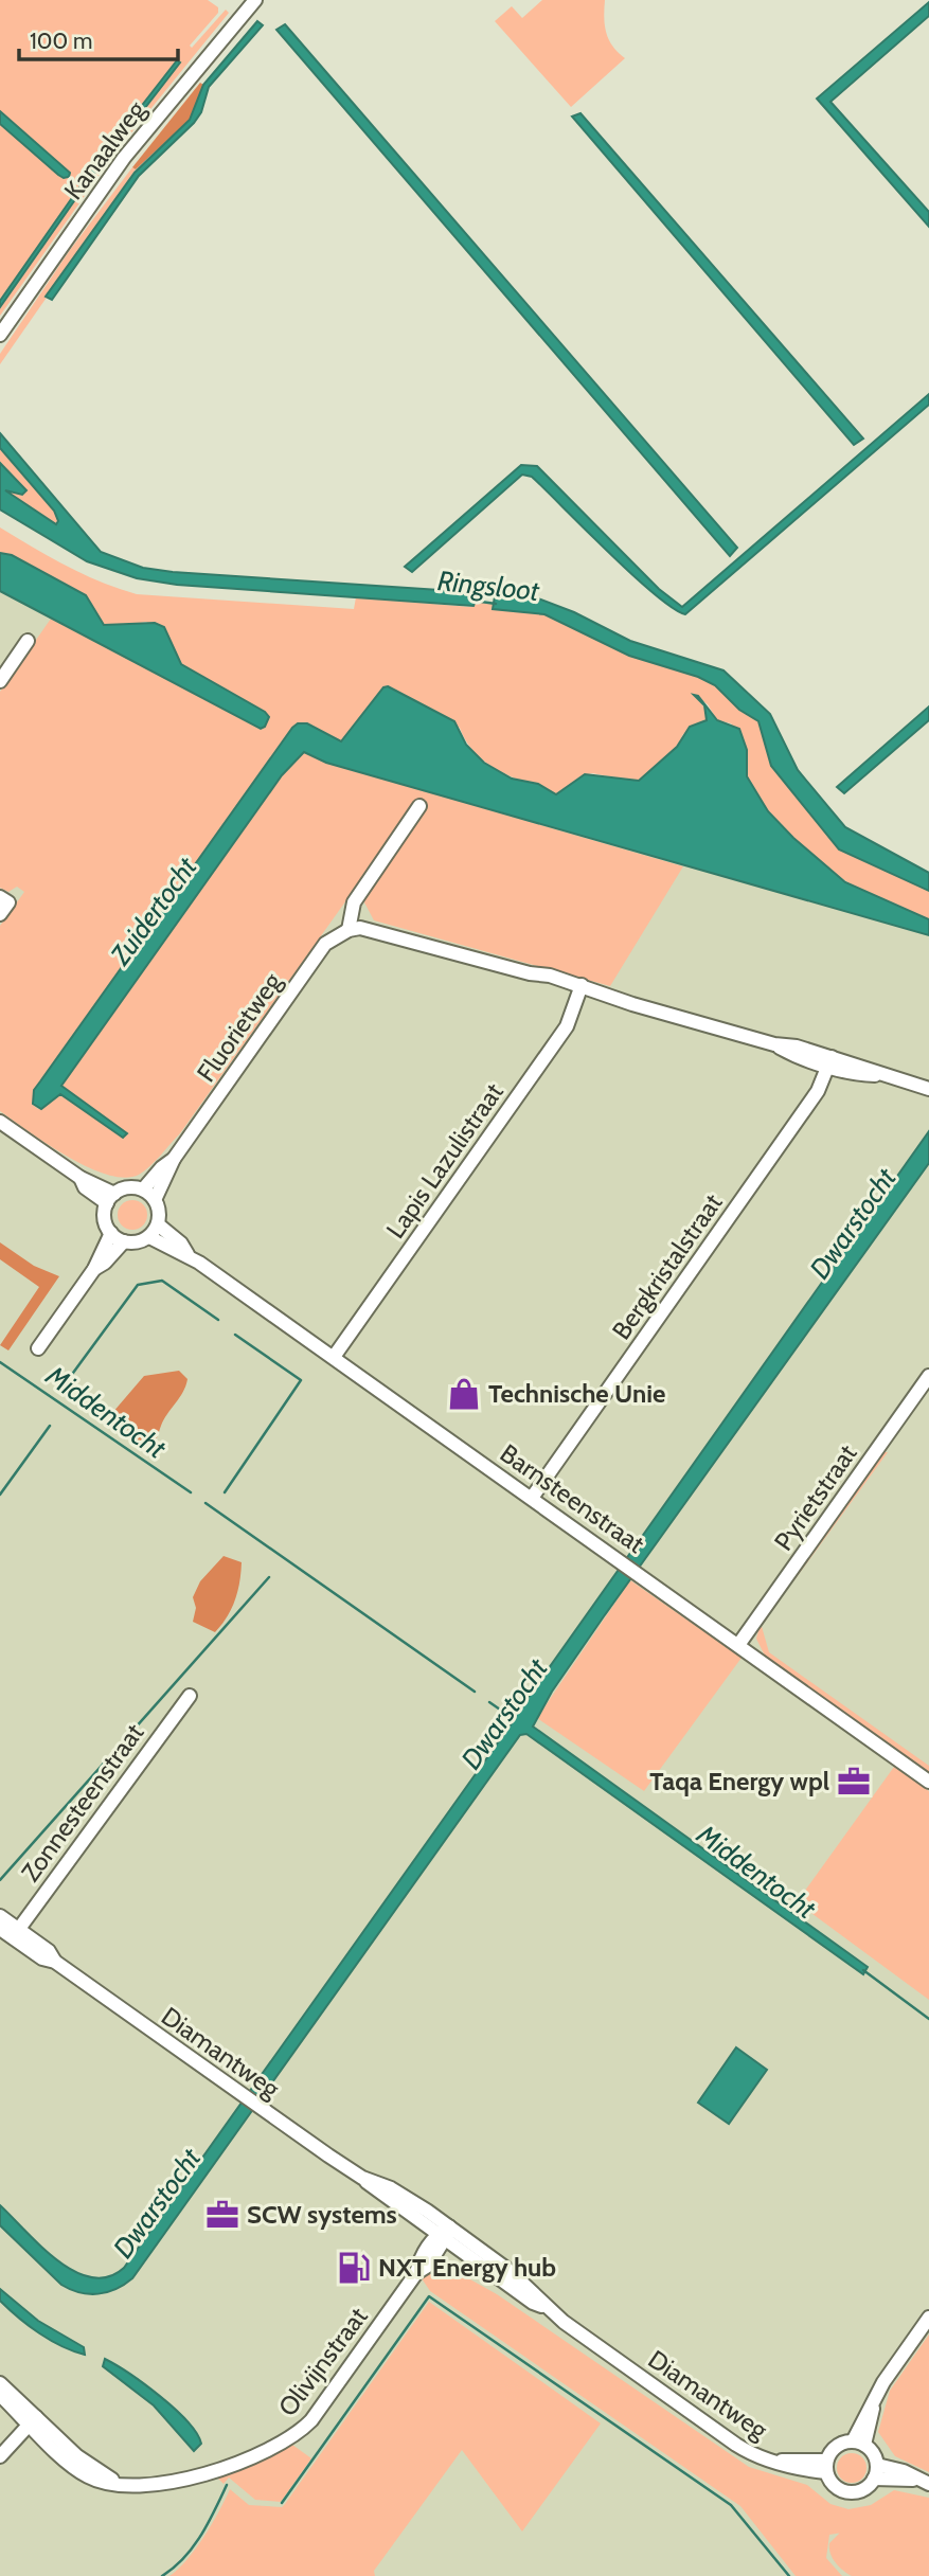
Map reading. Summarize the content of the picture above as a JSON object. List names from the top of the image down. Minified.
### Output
{"streets":{"street":["Kanaalweg","Fluorietweg","Lapis Lazulistraat","Bergkristalstraat","Pyrietstraat","Barnsteenstraat","Zonnesteenstraat","Diamantweg","Olivijnstraat"]},"crossings":[["Fluorietweg","Barnsteenstraat"],["Lapis Lazulistraat","Barnsteenstraat"],["Bergkristalstraat","Barnsteenstraat"],["Pyrietstraat","Barnsteenstraat"],["Zonnesteenstraat","Diamantweg"],["Diamantweg","Olivijnstraat"]],"water":["Ringsloot","Zuidertocht","Dwarstocht","Middentocht"],"places":{"shop":["Technische Unie"],"office":["Taqa Energy wpl","SCW systems"],"fuel station":["NXT Energy hub"]},"scale_bar":"100 m"}
